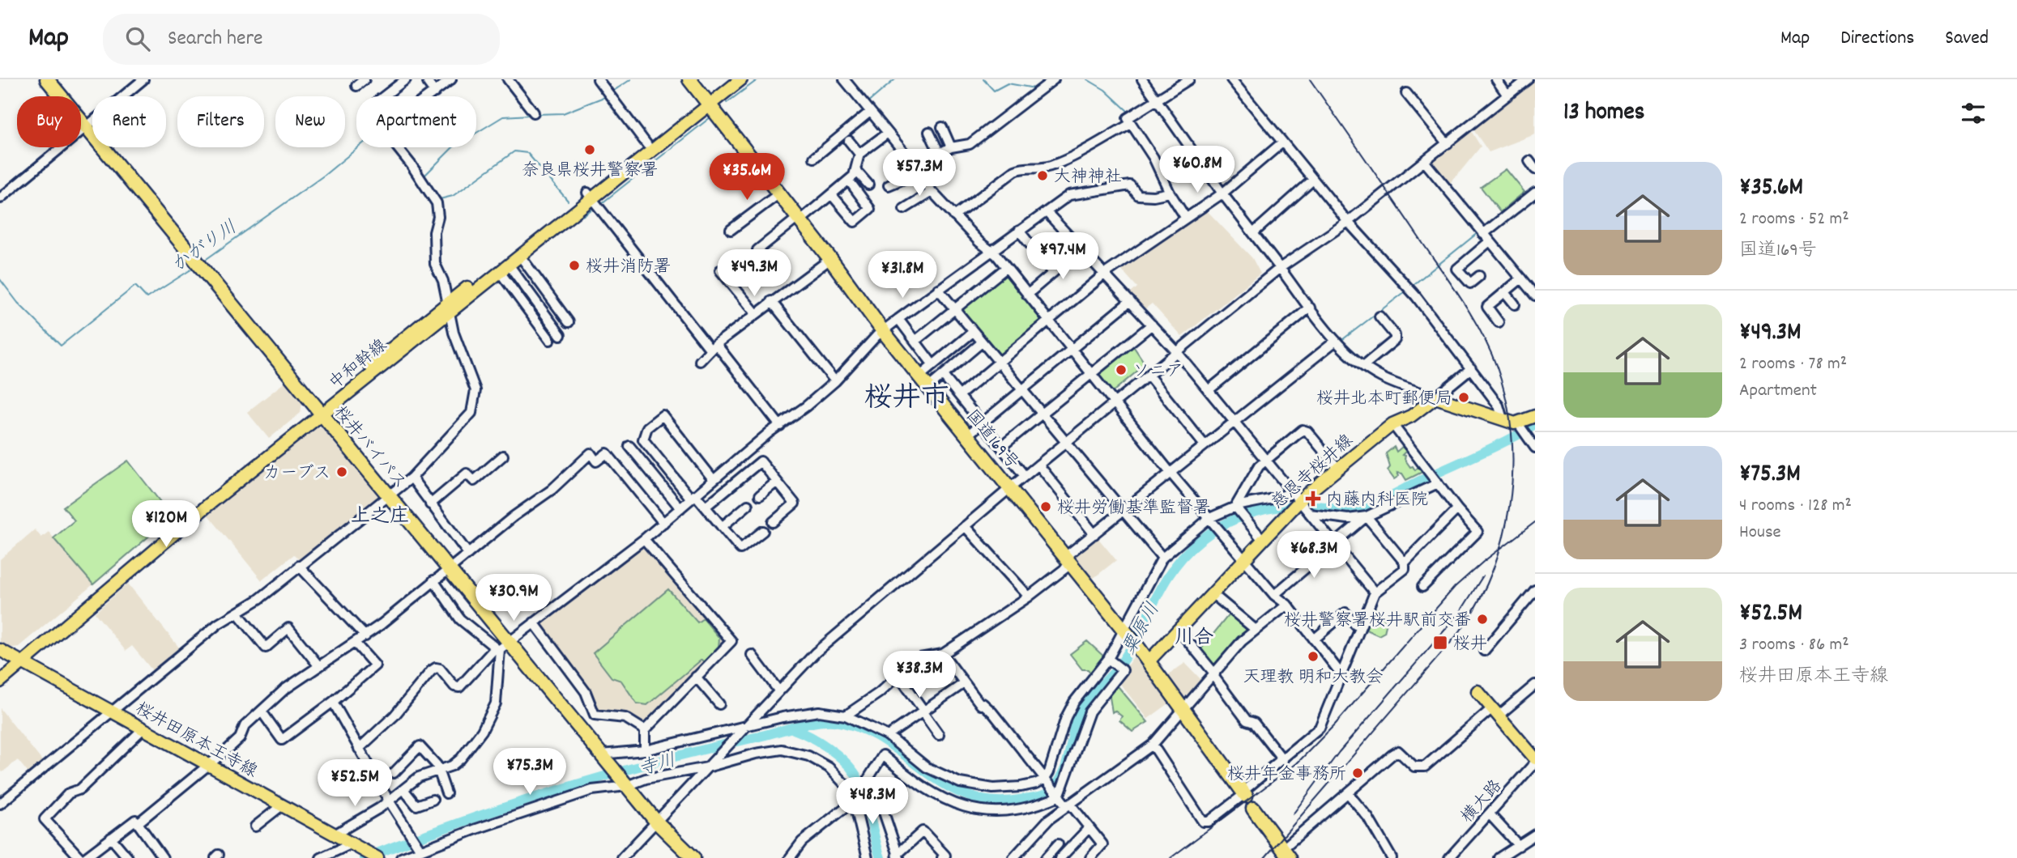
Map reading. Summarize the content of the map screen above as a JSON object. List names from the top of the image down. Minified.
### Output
{"streets":{"highway":["国道169号","桜井バイパス"],"main road":["中和幹線","慈恩寺桜井線","桜井田原本王寺線"],"street":["横大路"]},"crossings":[["中和幹線","国道169号"],["中和幹線","桜井バイパス"],["中和幹線","桜井田原本王寺線"],["国道169号","慈恩寺桜井線"]],"districts":["桜井市","上之庄","川合"],"water":["かがり川","粟原川","寺川"],"places":{"other":["奈良県桜井警察署","大神神社","桜井消防署","ソニア","桜井北本町郵便局","カーブス","桜井労働基準監督署","桜井警察署桜井駅前交番","天理教 明和大教会","桜井年金事務所"],"health":["内藤内科医院"],"transit":["桜井"]},"page":{"header":"Map","search":"Search here","nav":["Map","Directions","Saved"],"heading":"13 homes","chip":["Buy","Rent","Filters","New","Apartment"],"price":["¥60.8M","¥57.3M","¥35.6M","¥97.4M","¥49.3M","¥31.8M","¥120M","¥68.3M","¥30.9M","¥38.3M","¥75.3M","¥52.5M","¥48.3M"],"list":[{"name":"¥35.6M","note":"2 rooms · 52 m² · 国道169号"},{"name":"¥49.3M","note":"2 rooms · 78 m² · Apartment"},{"name":"¥75.3M","note":"4 rooms · 128 m² · House"},{"name":"¥52.5M","note":"3 rooms · 86 m² · 桜井田原本王寺線"}]}}
